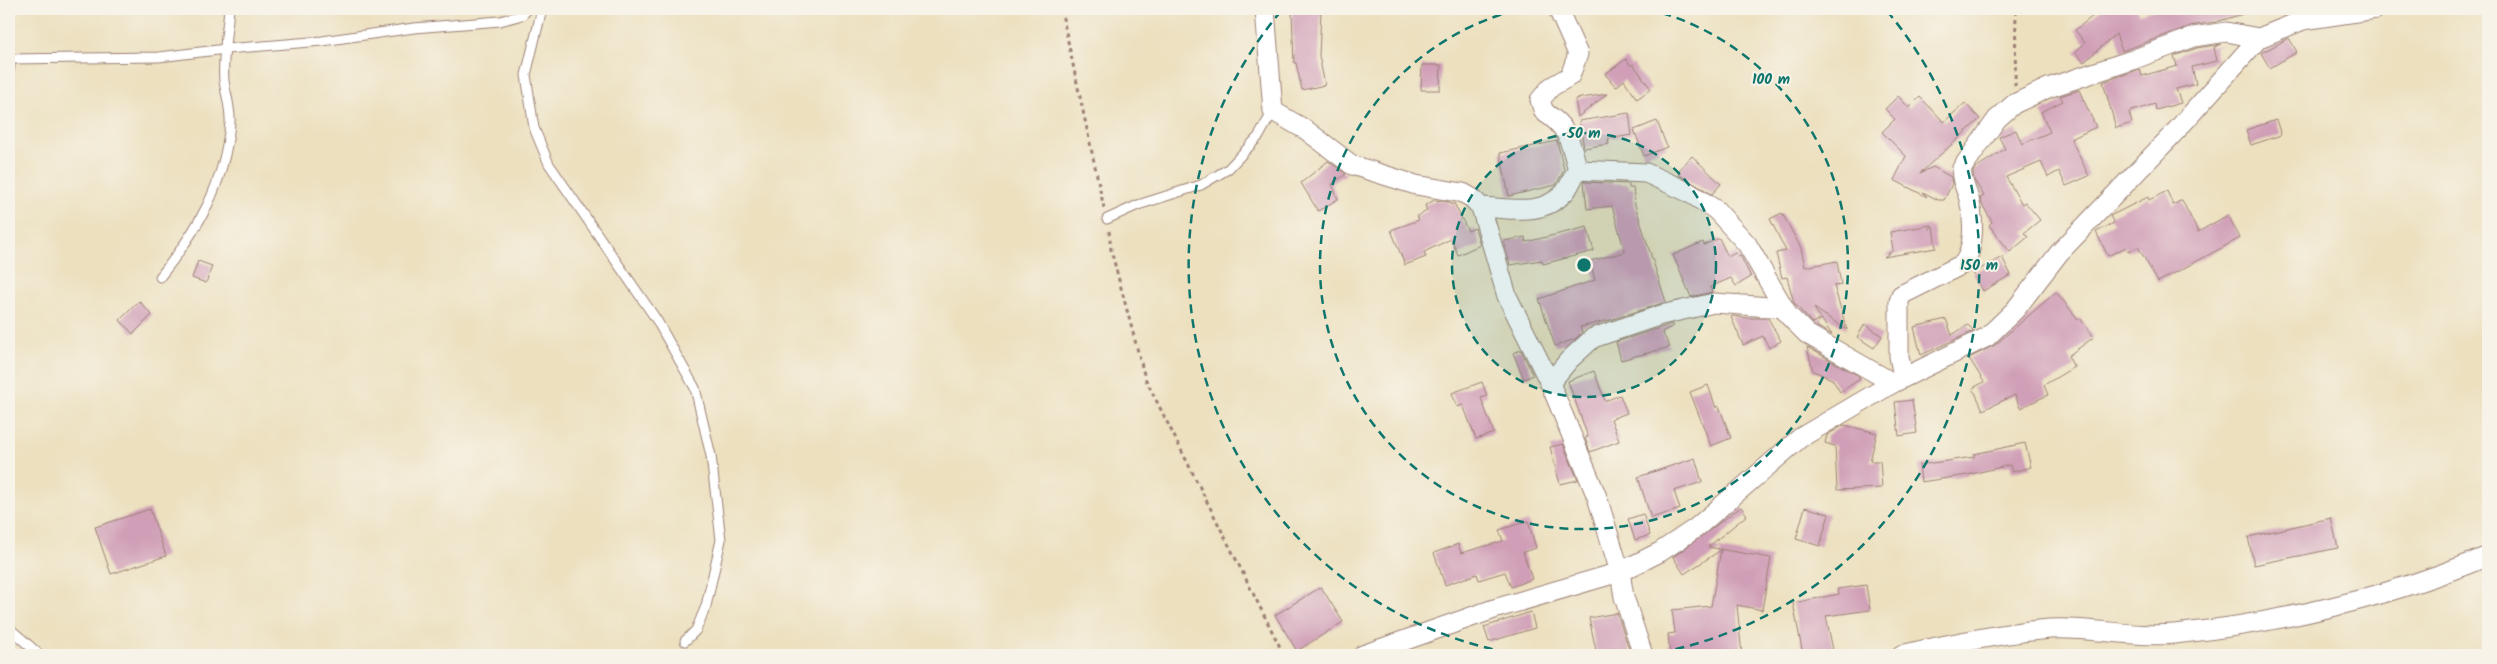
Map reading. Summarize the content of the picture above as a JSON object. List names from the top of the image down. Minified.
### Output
{"rings":["100 m","50 m","150 m"]}
